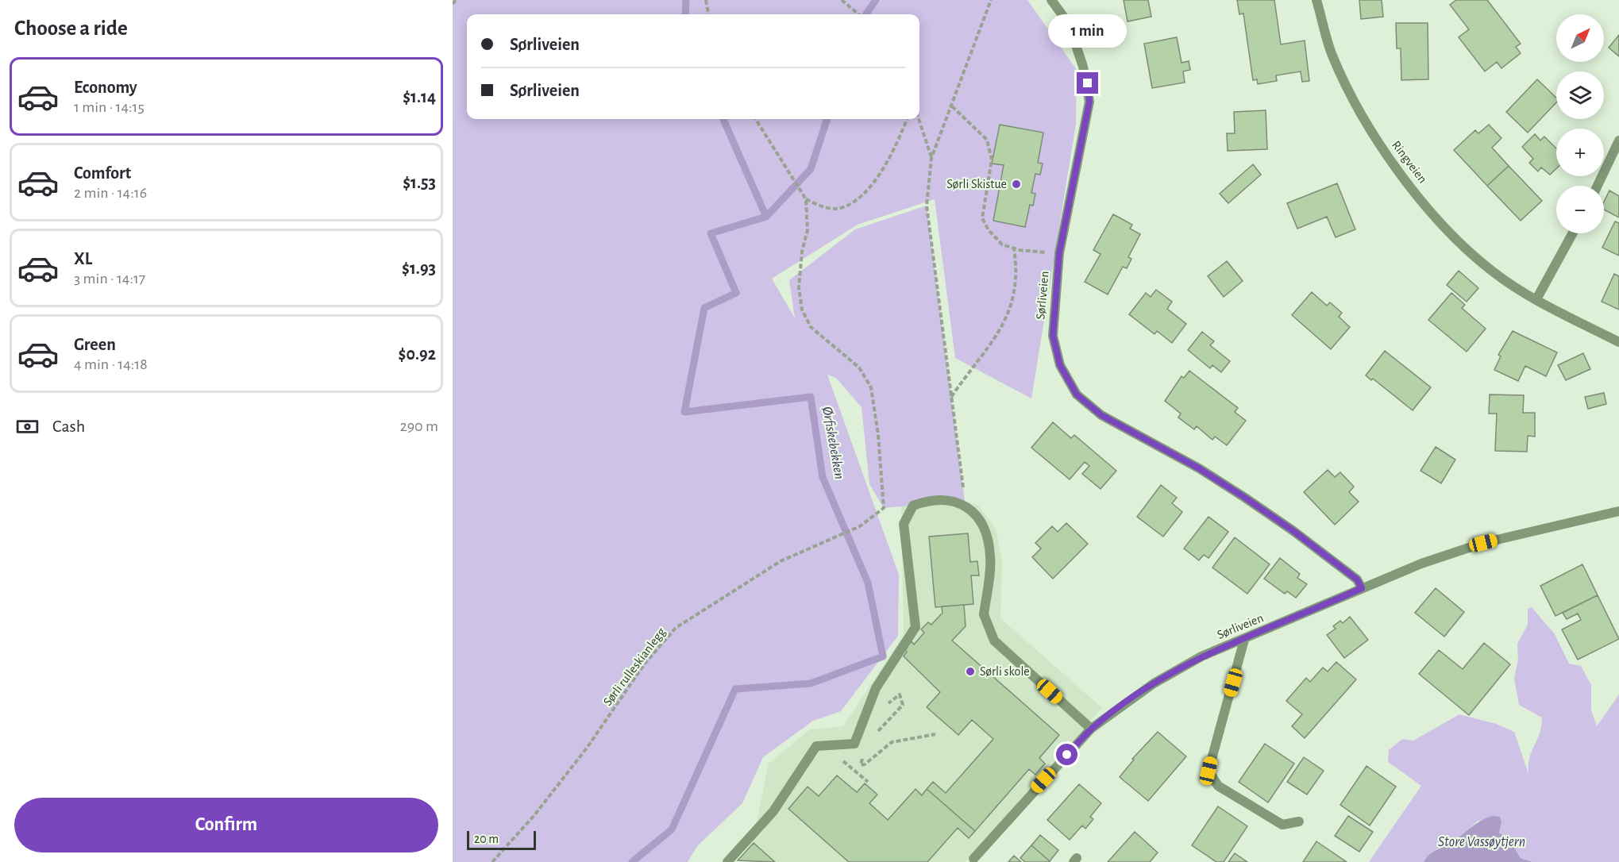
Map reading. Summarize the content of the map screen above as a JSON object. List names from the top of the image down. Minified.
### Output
{"streets":{"street":["Ringveien","Sørliveien"],"path":["Sørli rulleskianlegg"]},"water":["Ørfiskebekken","Store Vassøytjern"],"places":["Sørli Skistue","Sørli skole"],"scale_bar":"20 m","north":"top right","page":{"heading":"Choose a ride","map_buttons":["+","−"],"bubble":"1 min","banner":["Sørliveien","Sørliveien"],"list":[{"name":"Economy","note":"1 min · 14:15","value":"$1.14"},{"name":"Comfort","note":"2 min · 14:16","value":"$1.53"},{"name":"XL","note":"3 min · 14:17","value":"$1.93"},{"name":"Green","note":"4 min · 14:18","value":"$0.92"}],"pay":["Cash","290 m"],"buttons":"Confirm","scale":"20 m"}}
